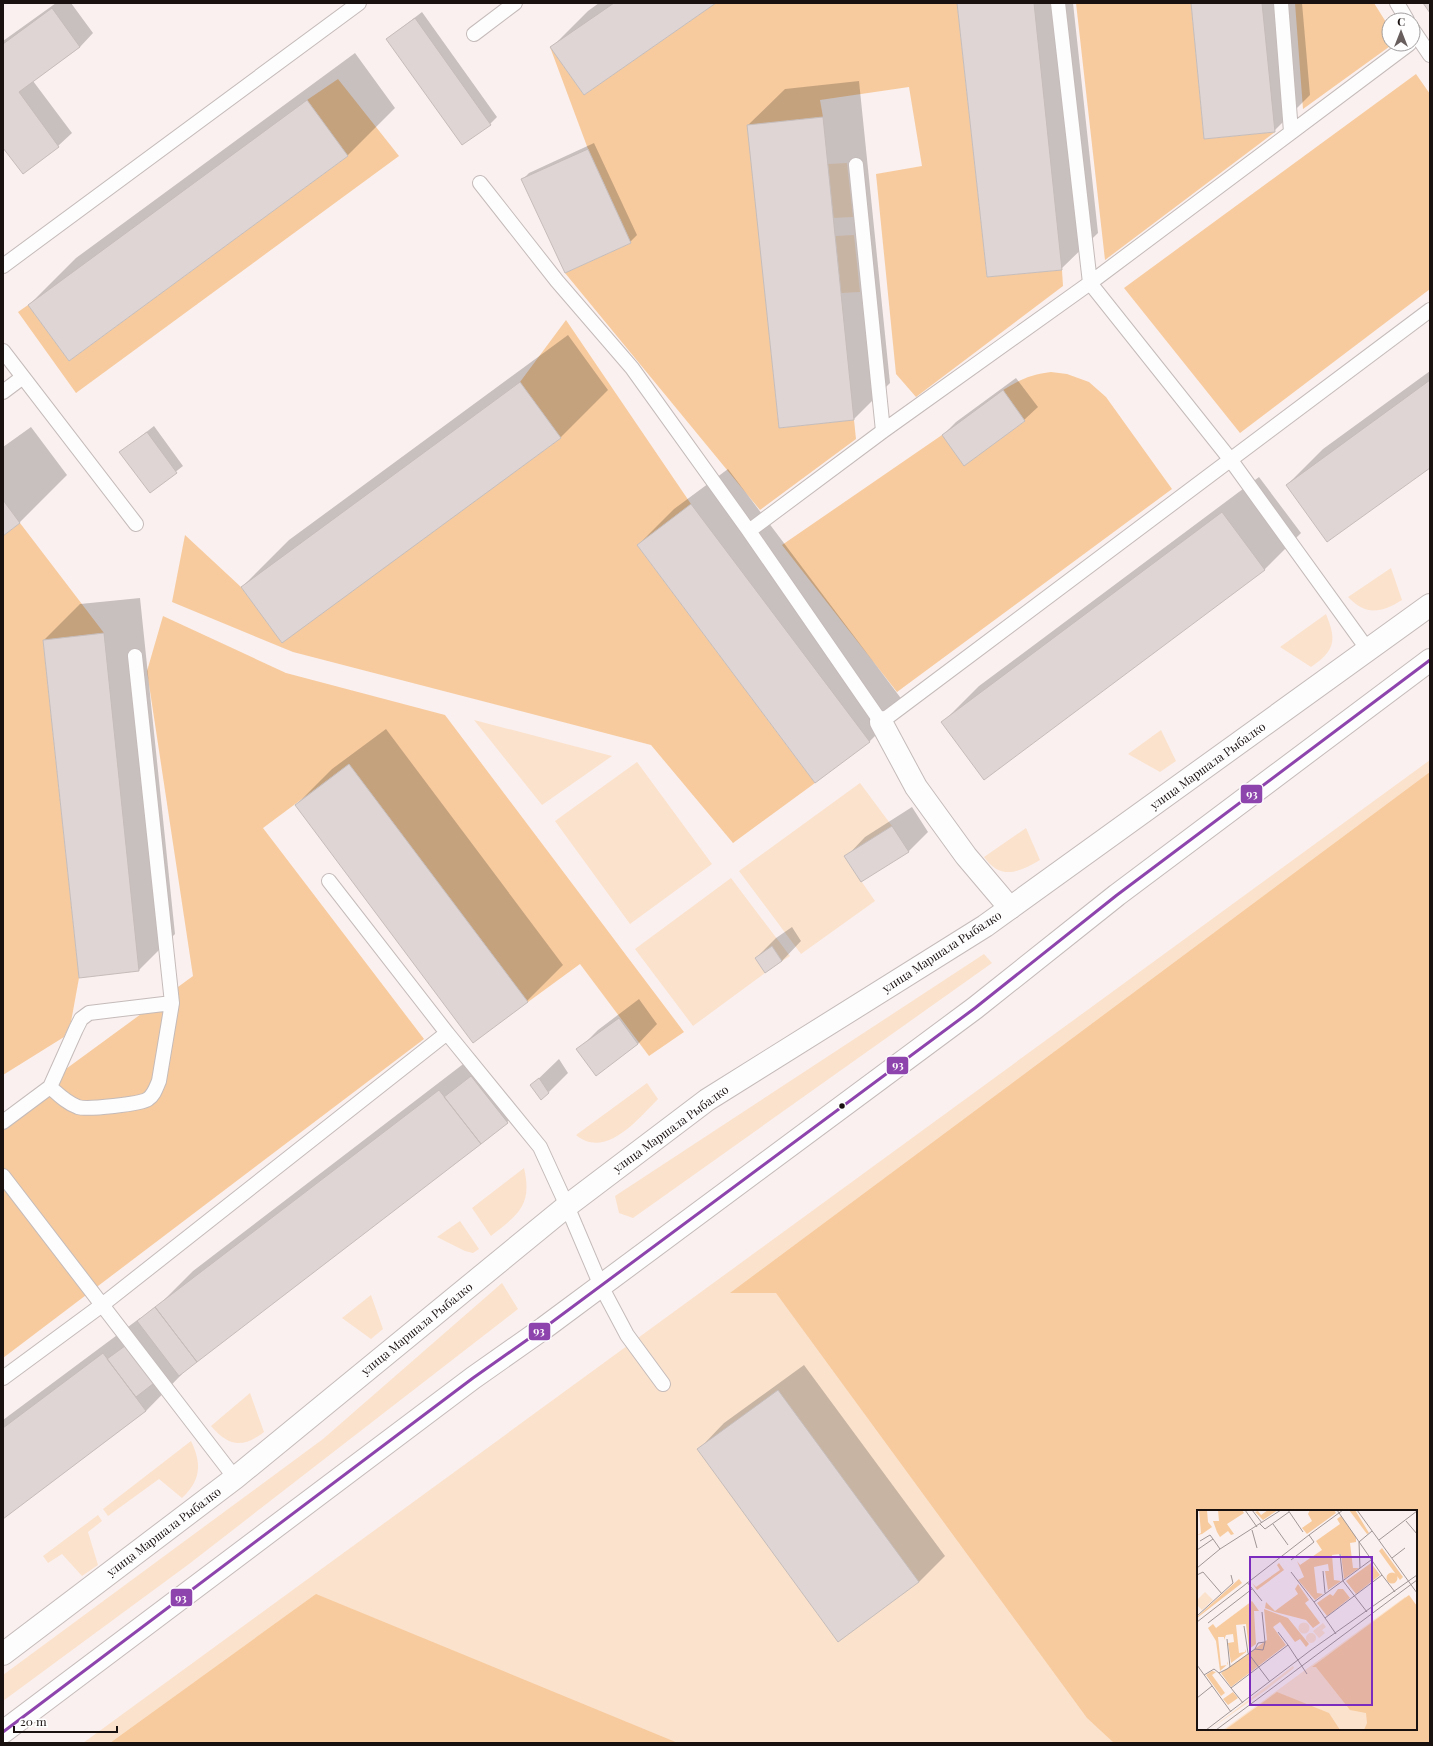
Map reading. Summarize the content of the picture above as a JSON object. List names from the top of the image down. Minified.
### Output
{"streets":{"main road":["улица Маршала Рыбалко"]},"lines":["transit line 93"],"scale_bar":"20 m","north":"top"}
